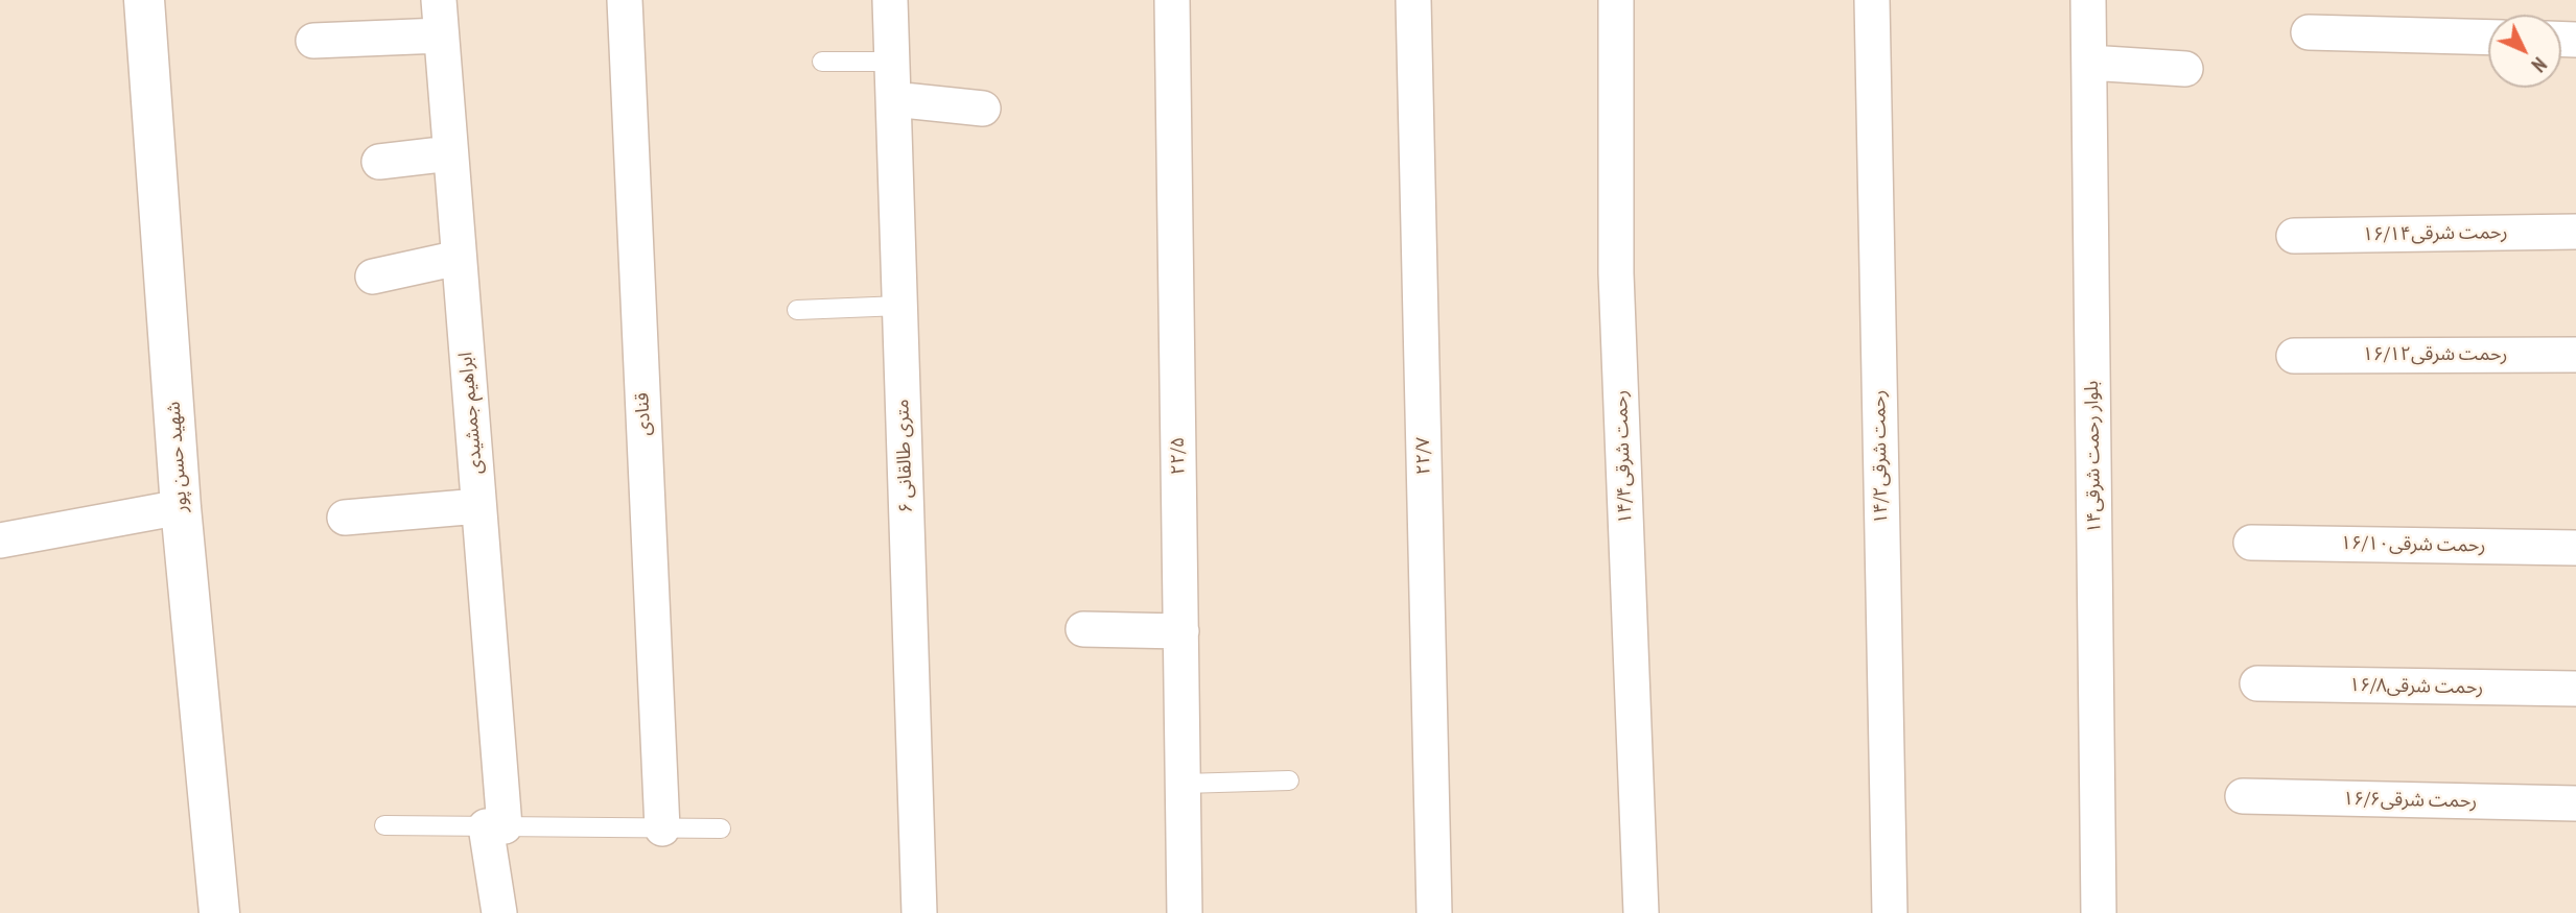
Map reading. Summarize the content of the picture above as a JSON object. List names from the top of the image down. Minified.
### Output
{"streets":{"street":["۱۶/۱۴رحمت شرقی","۱۶/۱۲رحمت شرقی","ابراهیم جمشیدی","قنادی","۶ متری طالقانی","۲۲/۵","۲۲/۷","شهید حسن پور","۱۴/۴رحمت شرقی","۱۴/۲رحمت شرقی","بلوار رحمت شرقی۱۴","۱۶/۱۰رحمت شرقی","۱۶/۸رحمت شرقی","۱۶/۶رحمت شرقی"]},"north":"bottom right"}
